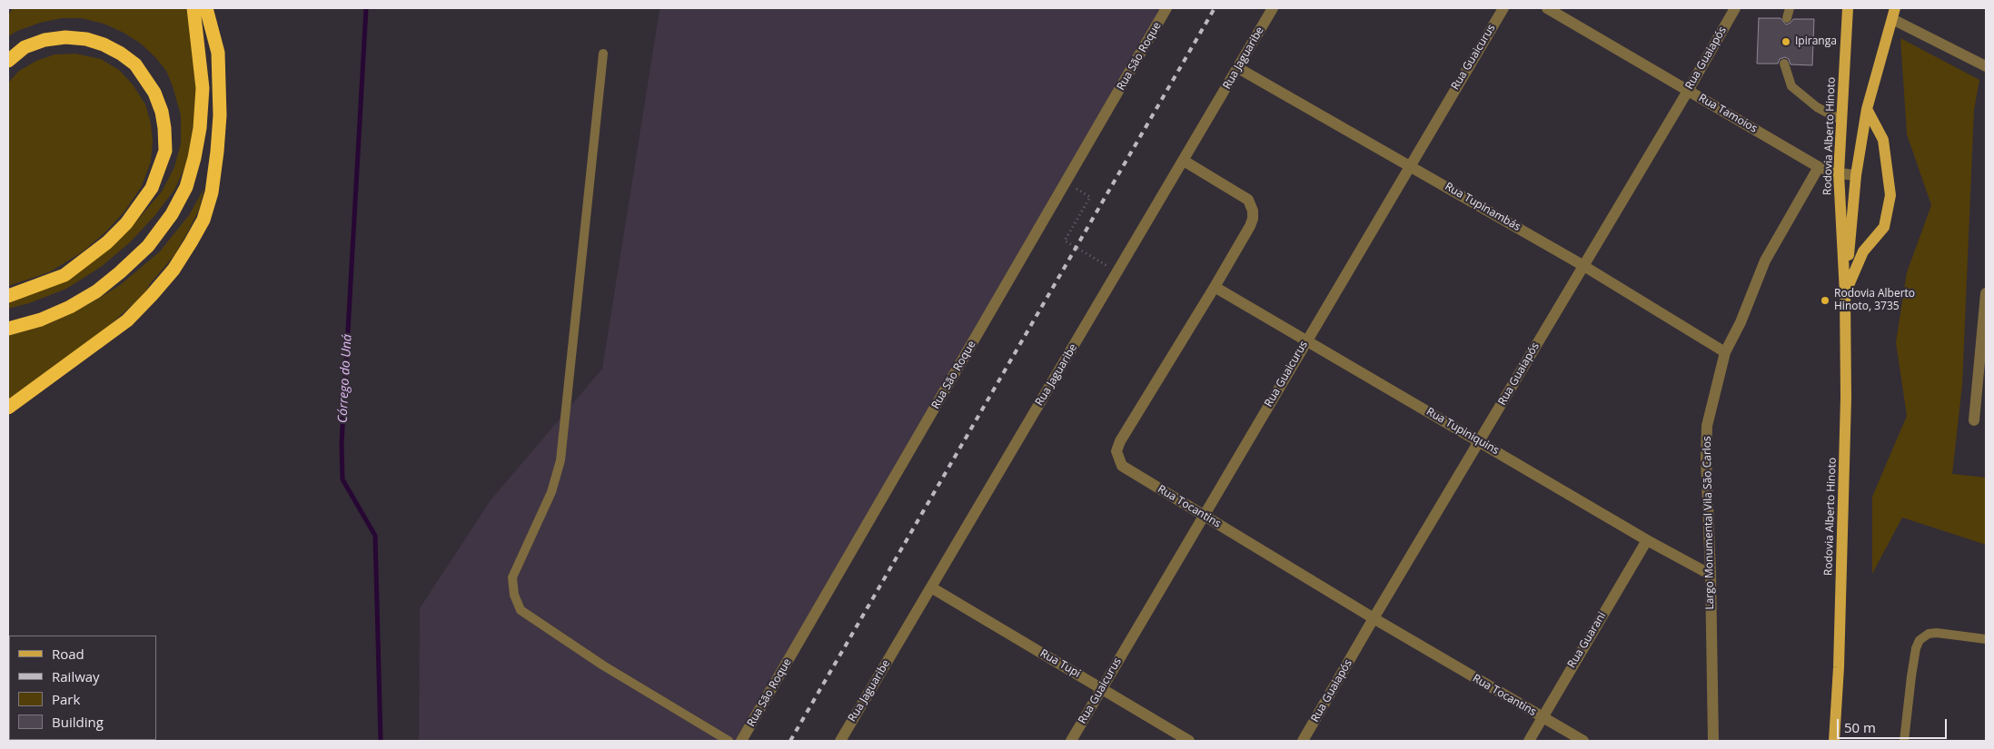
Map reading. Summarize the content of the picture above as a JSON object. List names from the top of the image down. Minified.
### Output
{"streets":{"main road":["Rodovia Alberto Hinoto"],"street":["Rua São Roque","Rua Guaicurus","Rua Jaguaribe","Rua Guaiapós","Rua Tamoios","Rua Tupinambás","Rua Tupiniquins","Rua Tocantins","Largo Monumental Vila São Carlos","Rua Guarani","Rua Tupi"]},"crossings":[["Rua Guaicurus","Rua Tupinambás"],["Rua Guaicurus","Rua Tupiniquins"],["Rua Guaicurus","Rua Tocantins"],["Rua Guaicurus","Rua Tupi"],["Rua Jaguaribe","Rua Tupinambás"],["Rua Jaguaribe","Rua Tocantins"],["Rua Jaguaribe","Rua Tupi"],["Rua Guaiapós","Rua Tamoios"],["Rua Guaiapós","Rua Tupinambás"],["Rua Guaiapós","Rua Tupiniquins"],["Rua Guaiapós","Rua Tocantins"],["Rua Tamoios","Rodovia Alberto Hinoto"],["Rua Tamoios","Largo Monumental Vila São Carlos"],["Rua Tupinambás","Largo Monumental Vila São Carlos"],["Rua Tupiniquins","Rua Tocantins"],["Rua Tupiniquins","Largo Monumental Vila São Carlos"],["Rua Tupiniquins","Rua Guarani"],["Rua Tocantins","Rua Guarani"]],"water":["Córrego do Uná"],"places":["Ipiranga","Rodovia Alberto Hinoto, 3735"],"legend":["Road","Railway","Park","Building"],"scale_bar":"50 m"}
